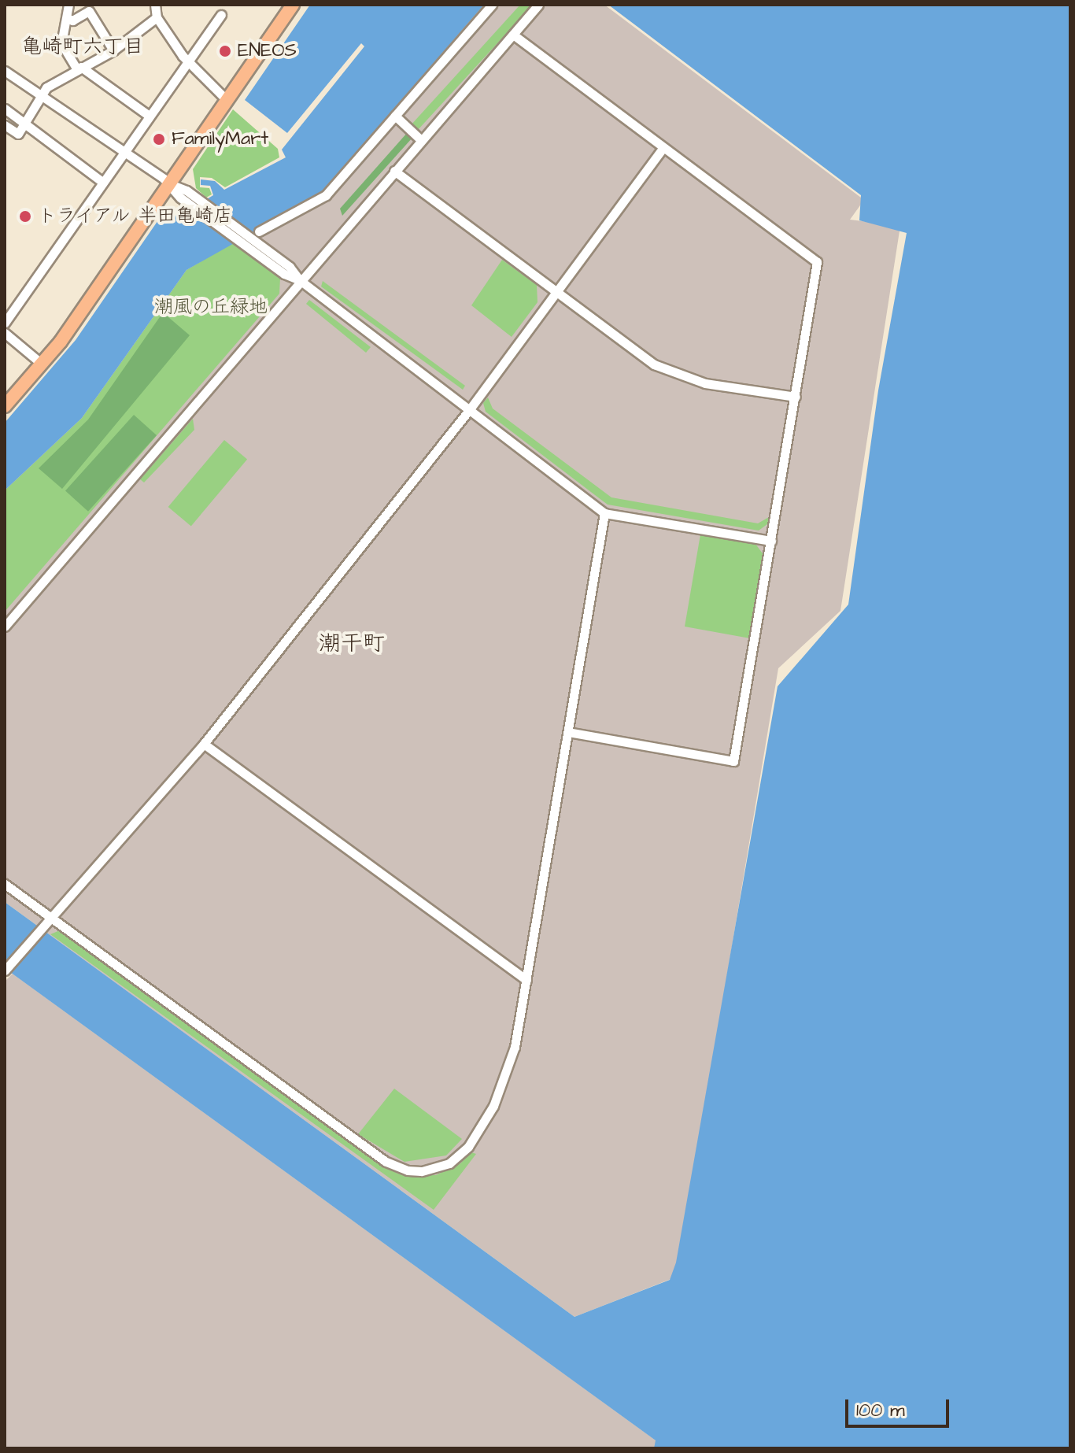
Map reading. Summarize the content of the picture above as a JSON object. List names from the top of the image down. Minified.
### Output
{"districts":["亀崎町六丁目","潮干町"],"parks":["潮風の丘緑地"],"places":["ENEOS","FamilyMart","トライアル 半田亀崎店"],"scale_bar":"100 m"}
